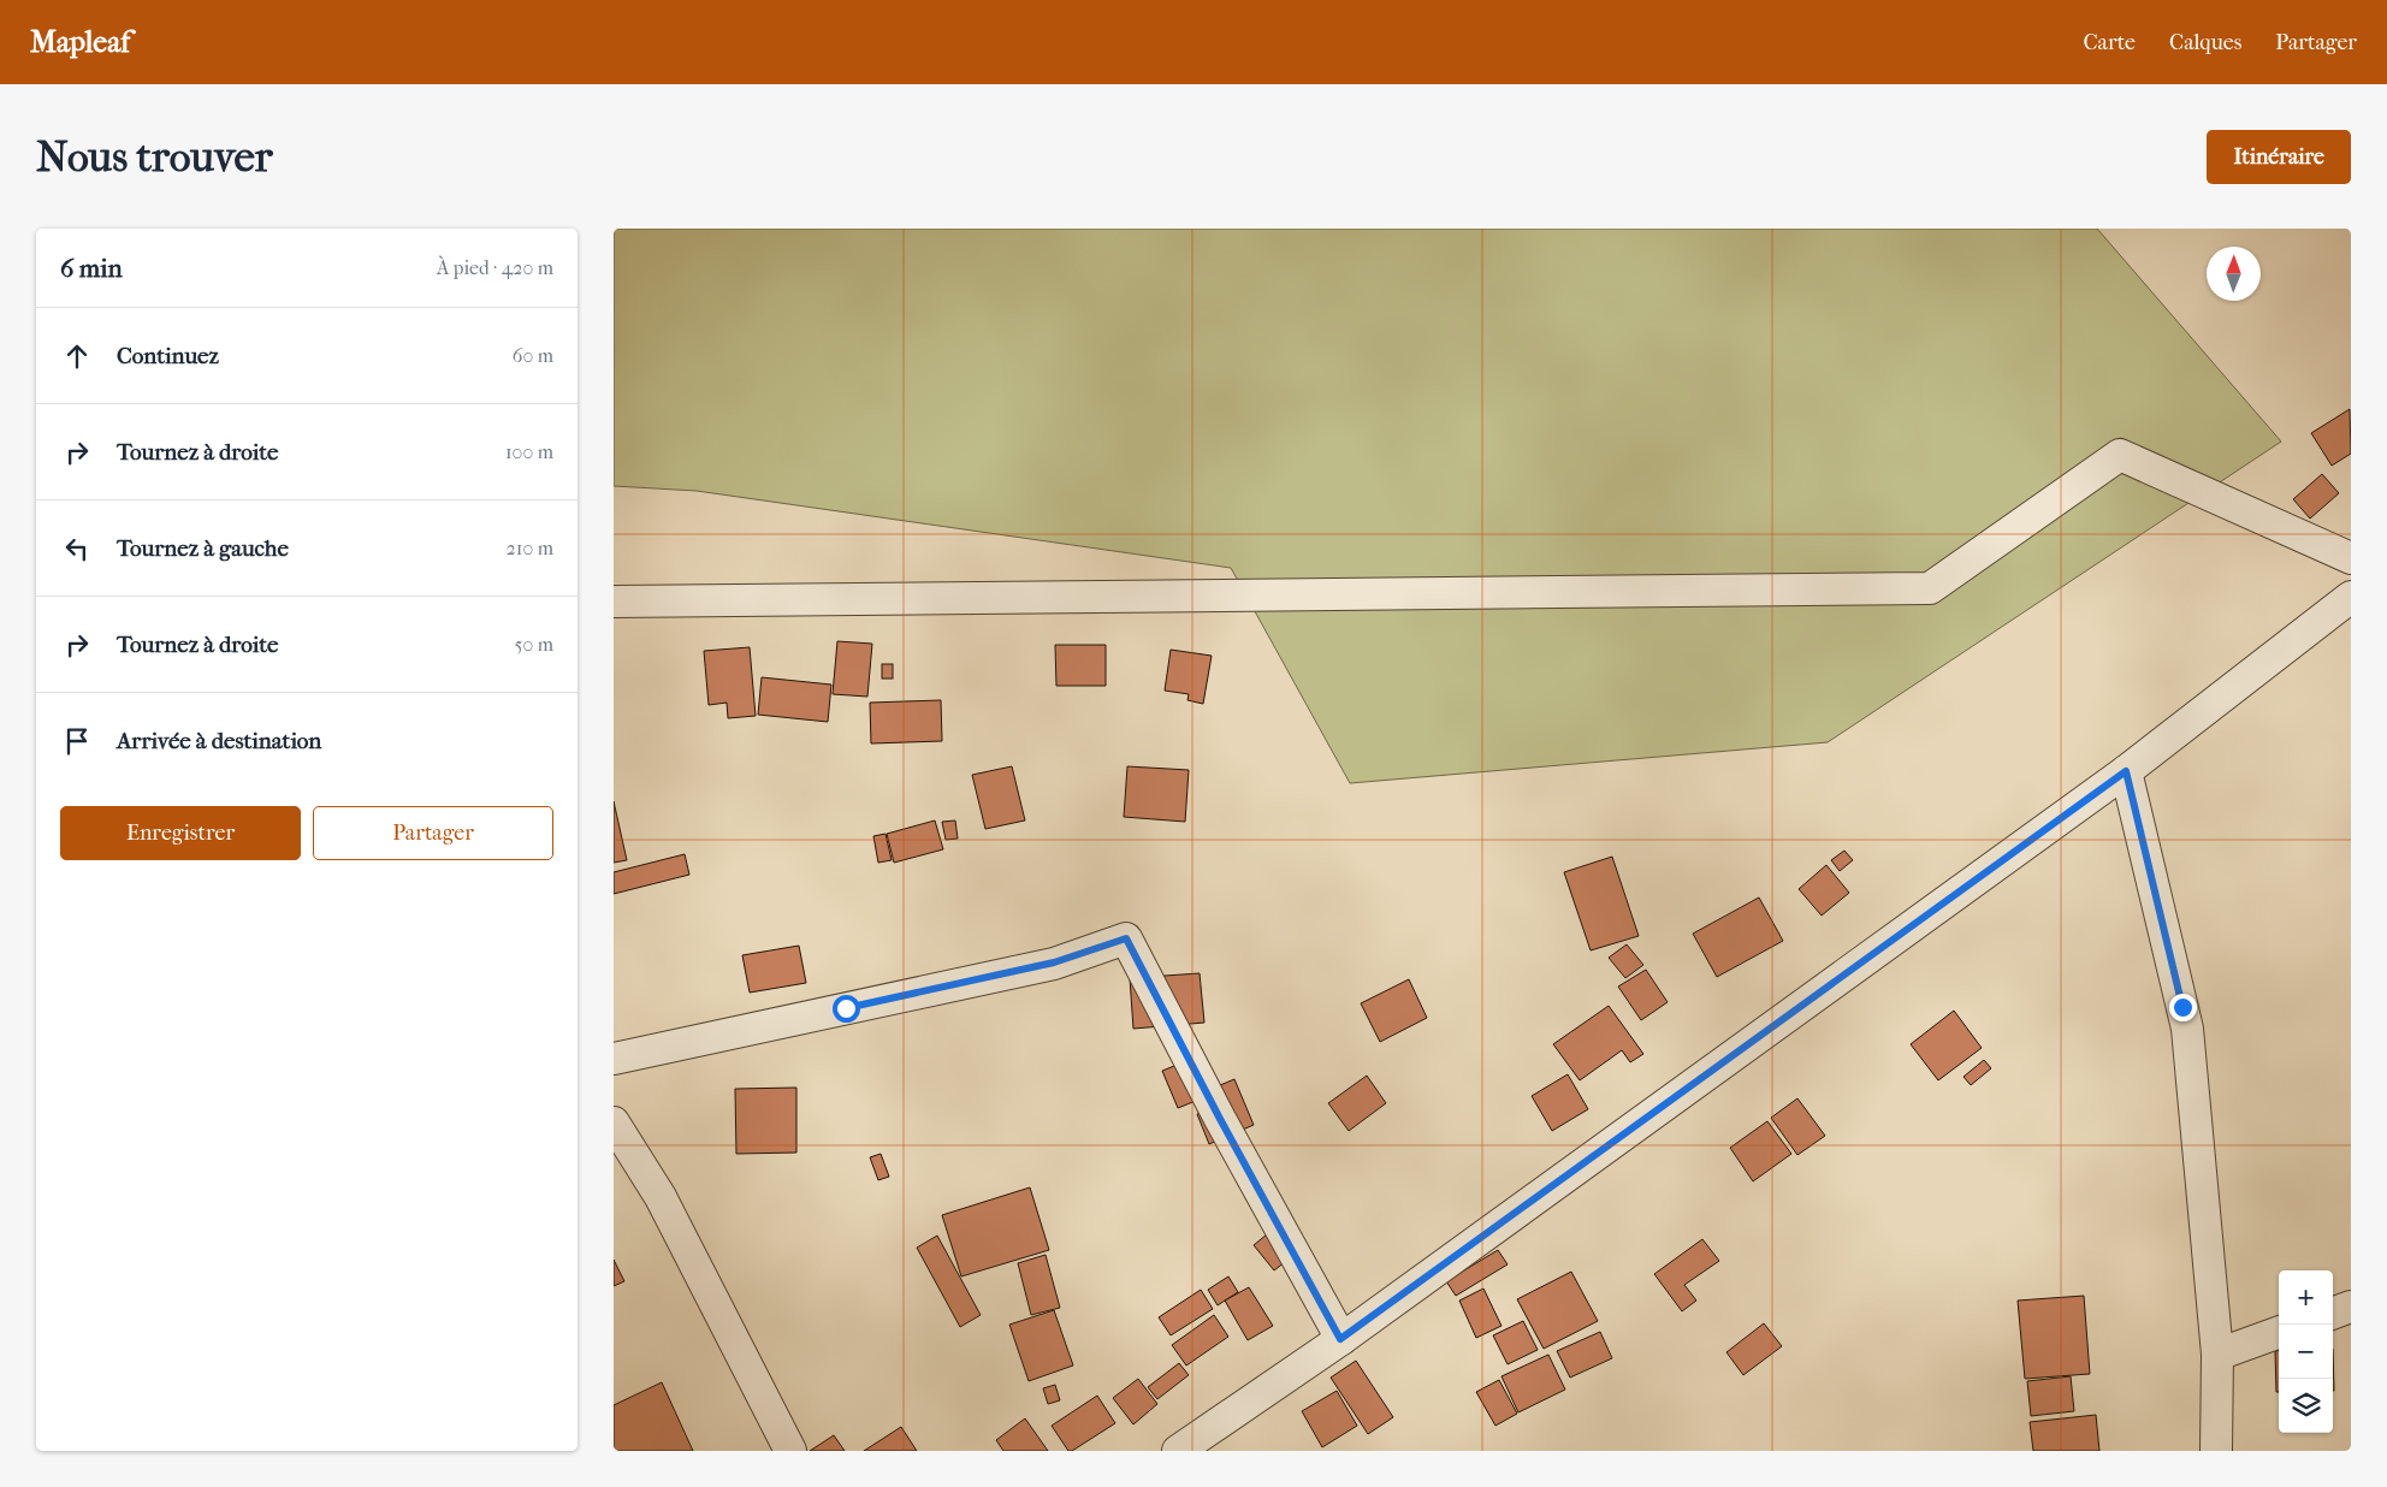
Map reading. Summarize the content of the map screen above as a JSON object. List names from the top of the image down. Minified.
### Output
{"north":"top","page":{"header":"Mapleaf","nav":["Carte","Calques","Partager"],"buttons":["Itinéraire",["Enregistrer","Partager"]],"title":"Nous trouver","heading":["6 min","À pied · 420 m"],"list":[["Continuez","60 m"],["Tournez à droite","100 m"],["Tournez à gauche","210 m"],["Tournez à droite","50 m"],"Arrivée à destination"],"map_buttons":["+","−"]}}
